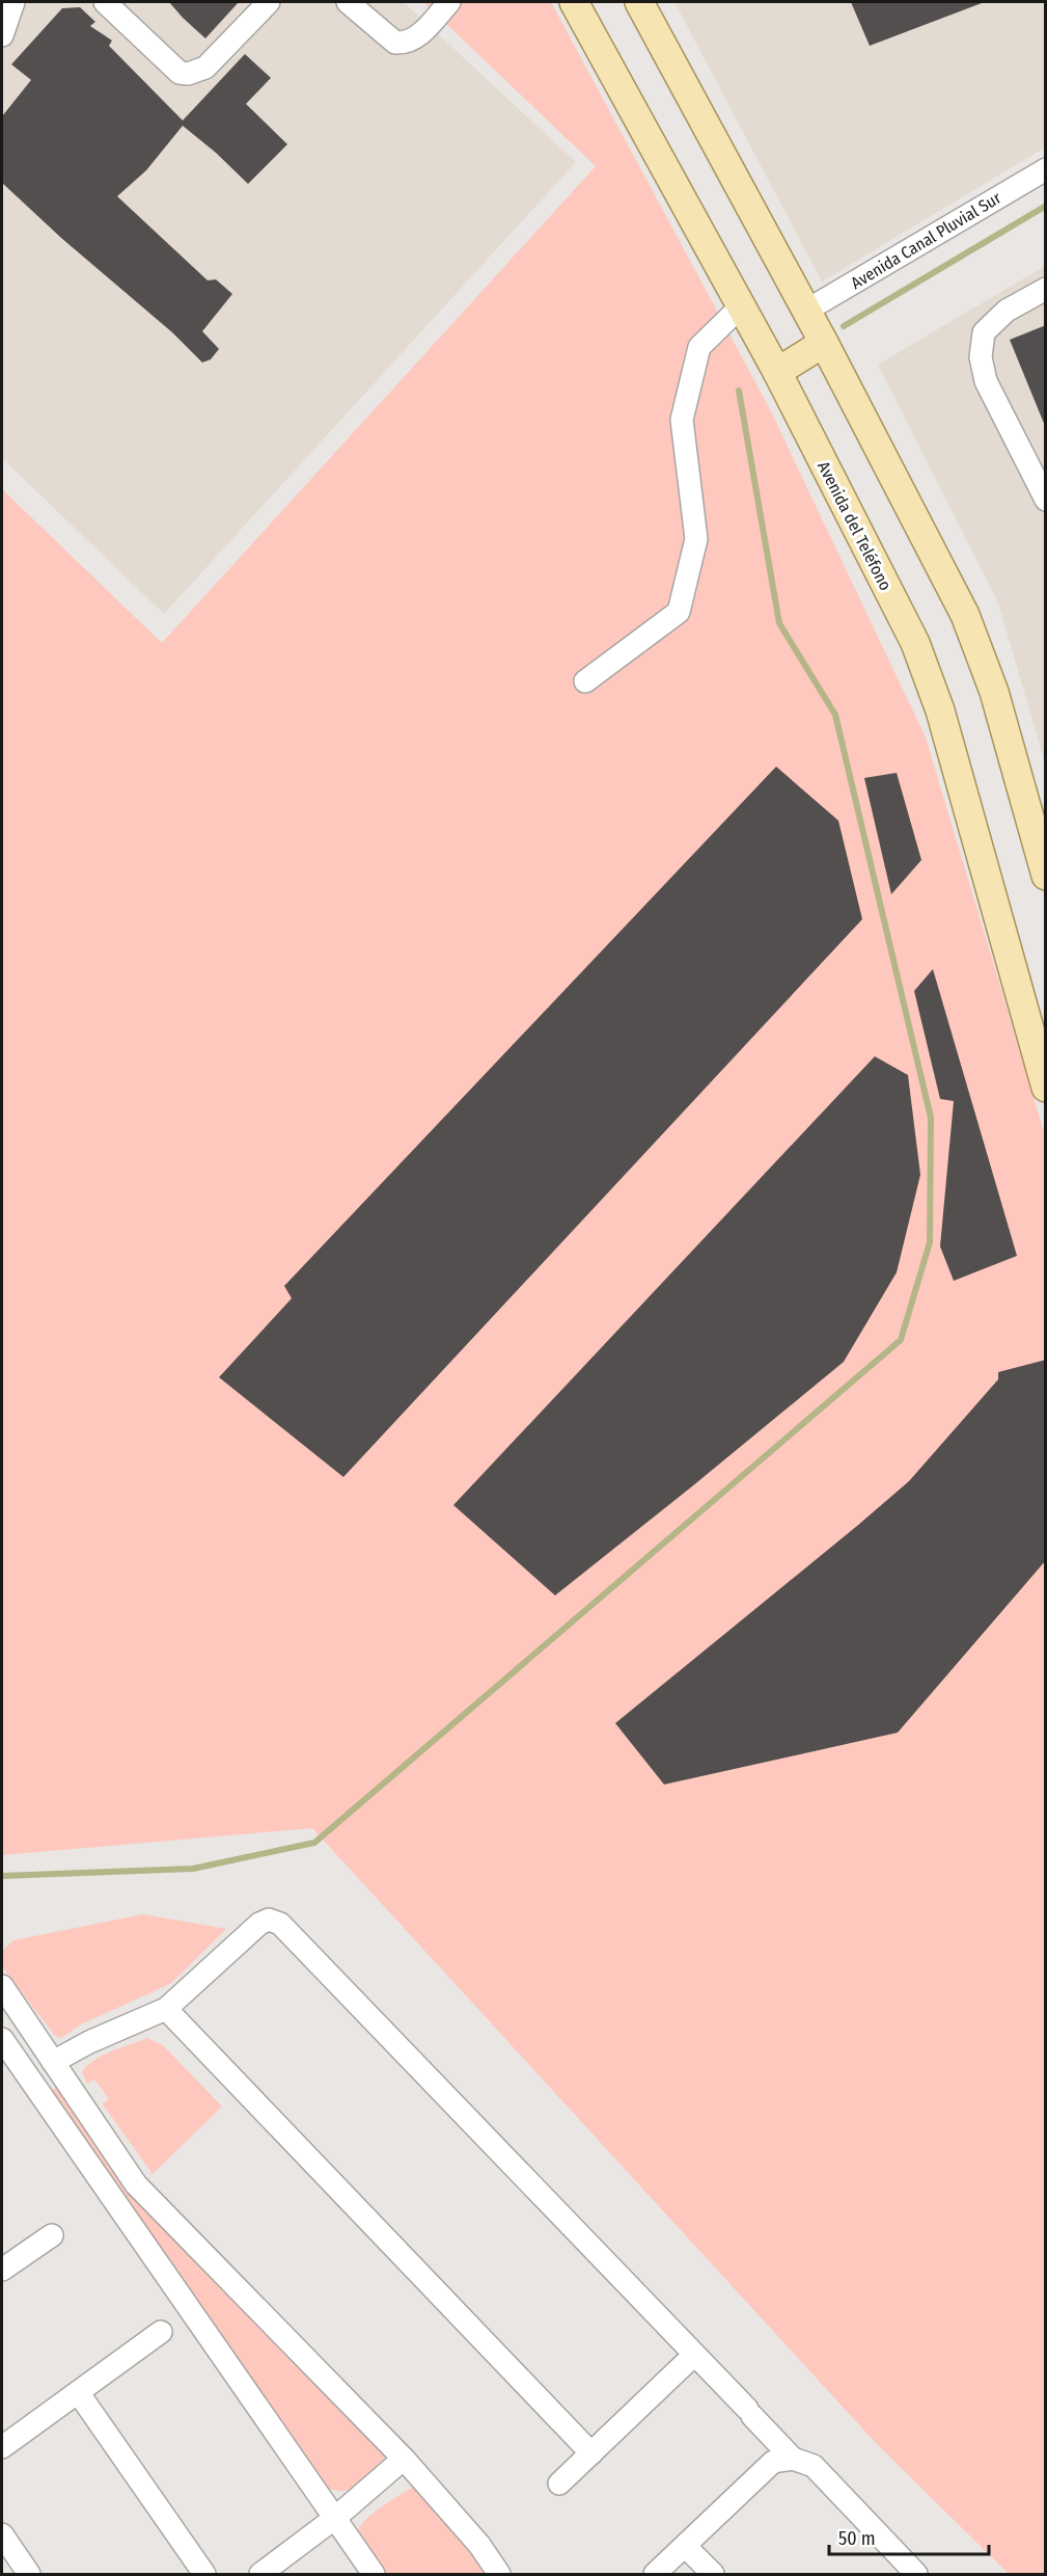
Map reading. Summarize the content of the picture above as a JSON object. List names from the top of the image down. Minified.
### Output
{"streets":{"main road":["Avenida del Teléfono"],"street":["Avenida Canal Pluvial Sur"]},"scale_bar":"50 m"}
